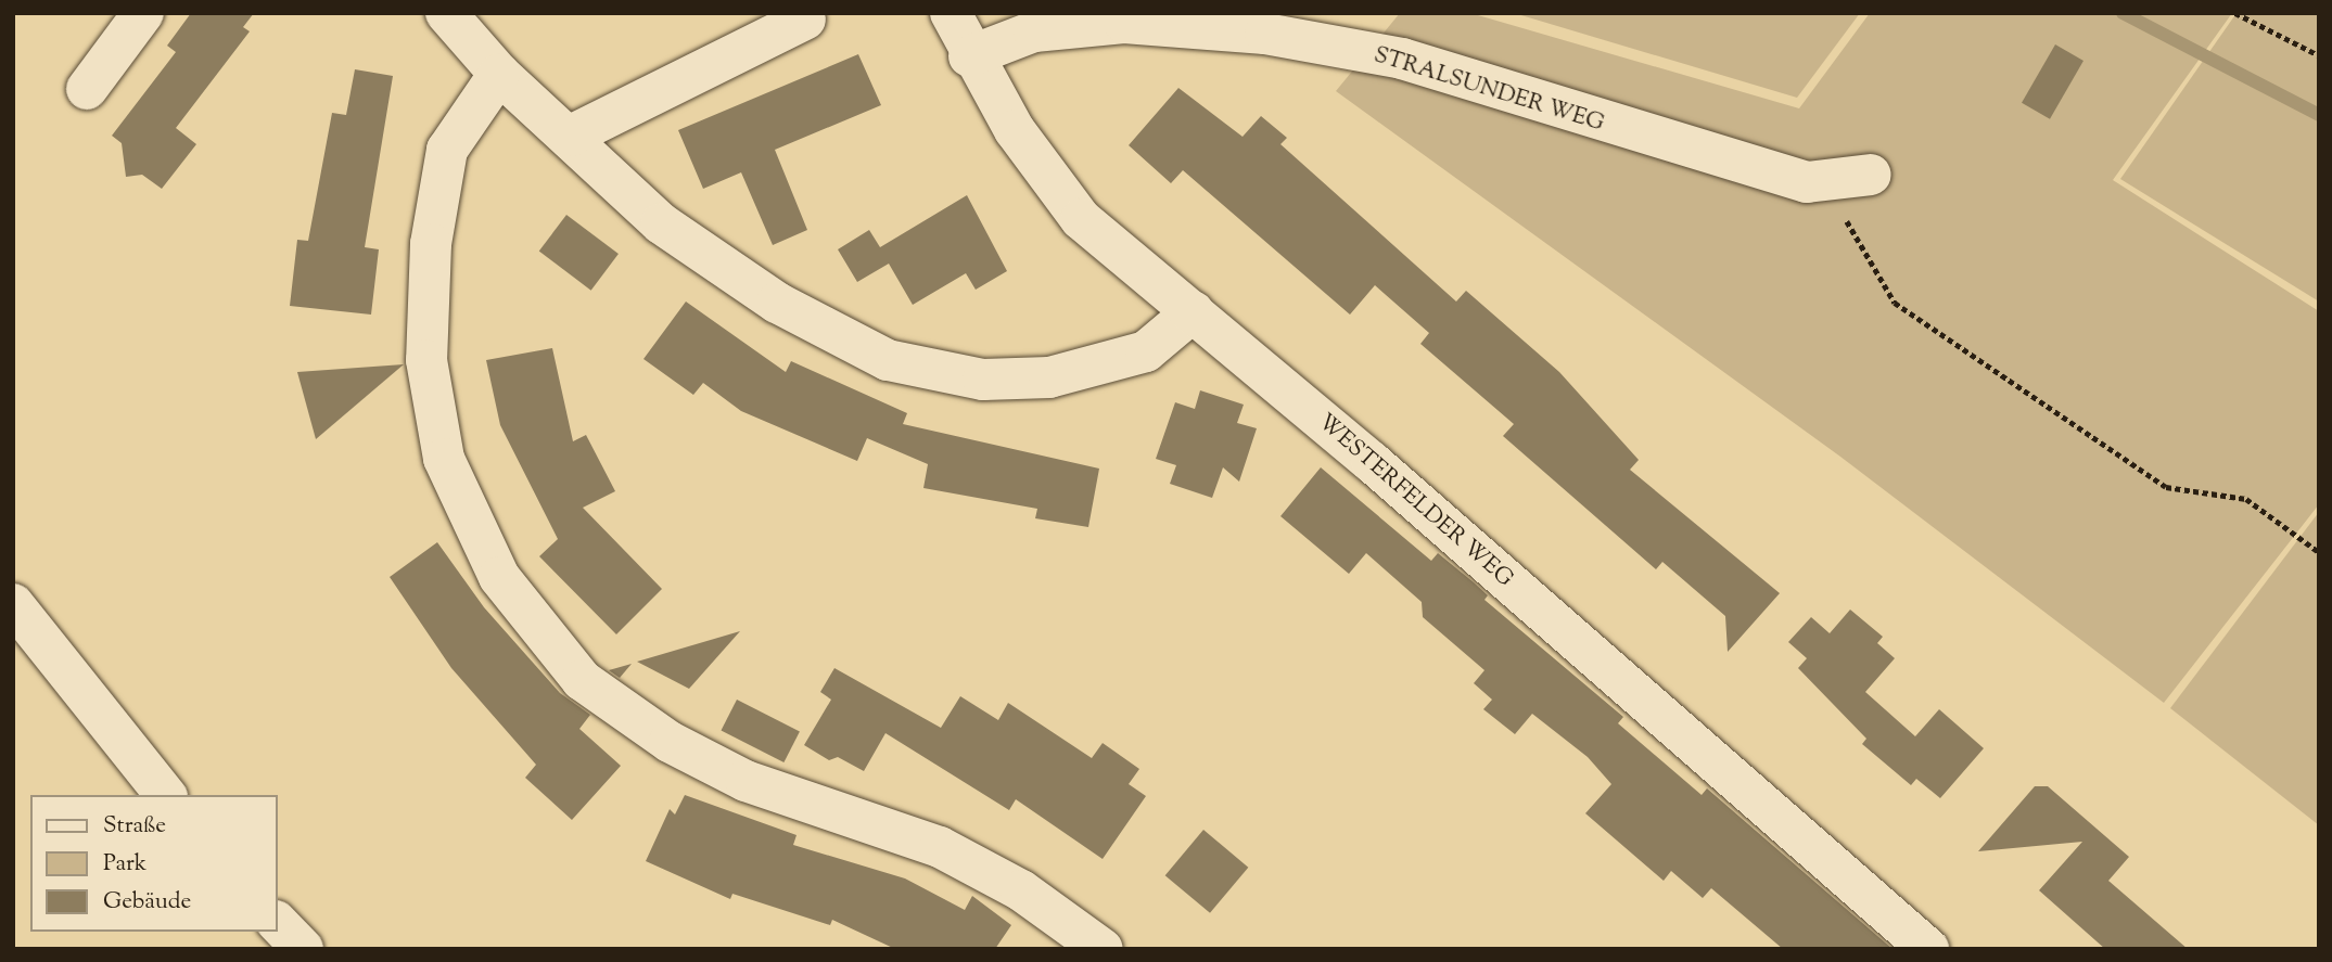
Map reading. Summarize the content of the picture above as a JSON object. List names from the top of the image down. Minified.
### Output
{"streets":{"street":["STRALSUNDER WEG","WESTERFELDER WEG"]},"crossings":[["STRALSUNDER WEG","WESTERFELDER WEG"]],"legend":["Straße","Park","Gebäude"]}
